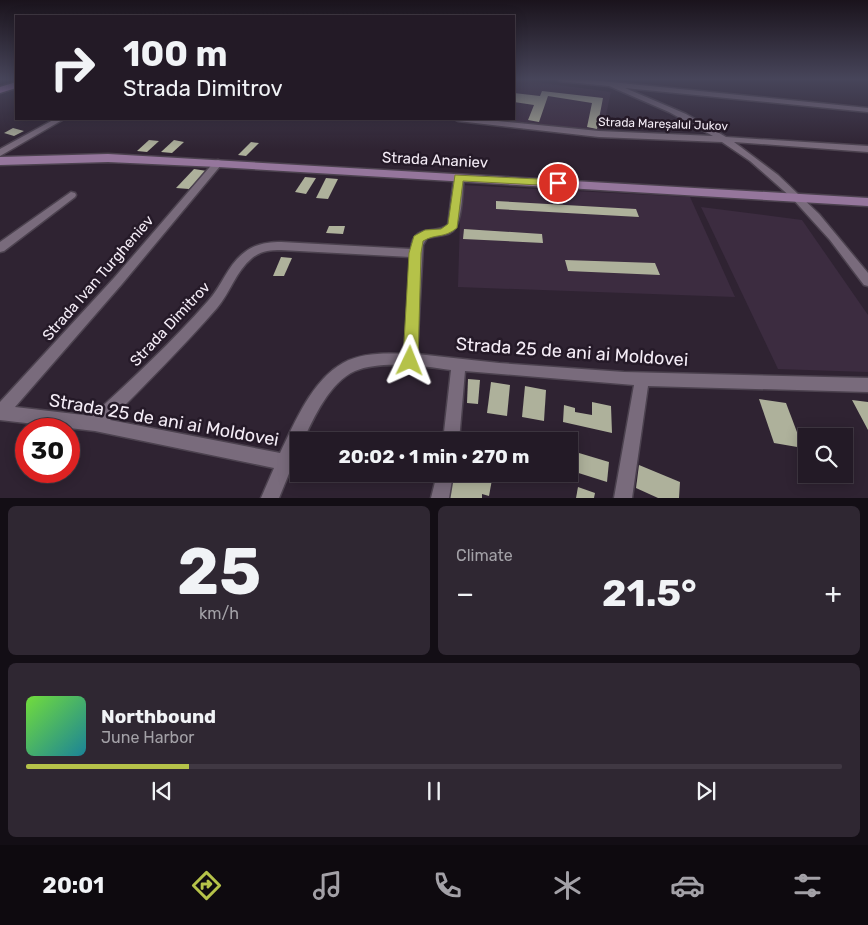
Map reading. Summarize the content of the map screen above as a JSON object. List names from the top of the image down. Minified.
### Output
{"streets":{"street":["Strada Mareșalul Jukov","Strada Ananiev","Strada Ivan Turgheniev","Strada Dimitrov","Strada 25 de ani ai Moldovei"]},"crossings":[["Strada Ananiev","Strada Ivan Turgheniev"],["Strada Ivan Turgheniev","Strada 25 de ani ai Moldovei"],["Strada Dimitrov","Strada 25 de ani ai Moldovei"]],"page":{"turn":["100 m","Strada Dimitrov"],"limit":"30","trip":"20:02 · 1 min · 270 m","tile":[["25","km/h"],"Climate"],"heat":["−","21.5°","+"],"song":["Northbound","June Harbor"],"tabs":"20:01"}}
